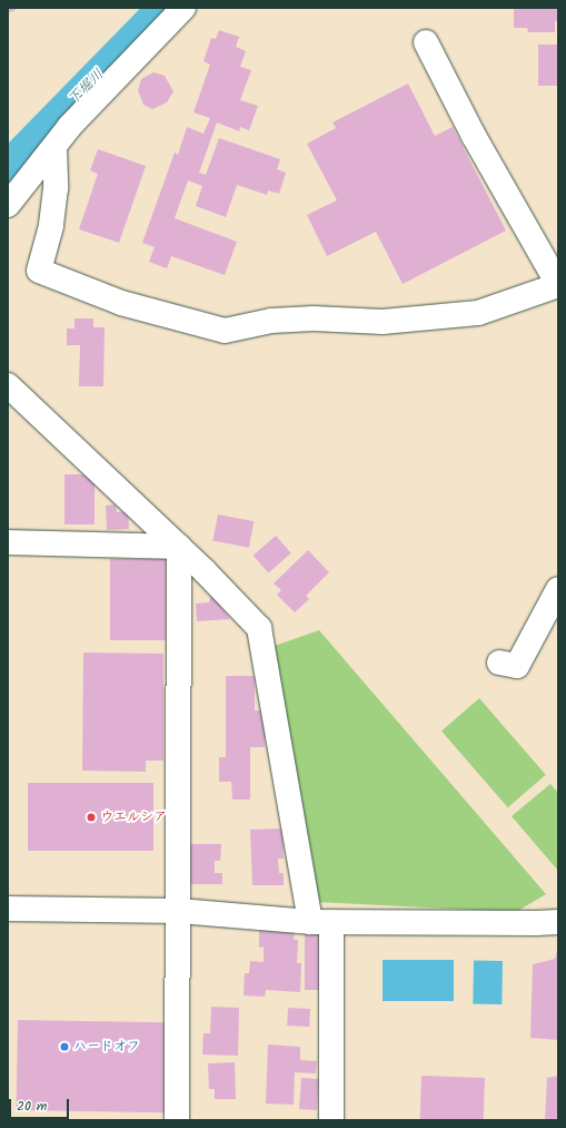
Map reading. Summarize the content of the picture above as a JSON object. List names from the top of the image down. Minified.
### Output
{"water":["下堀川"],"places":["ウエルシア","ハードオフ"],"scale_bar":"20 m"}
